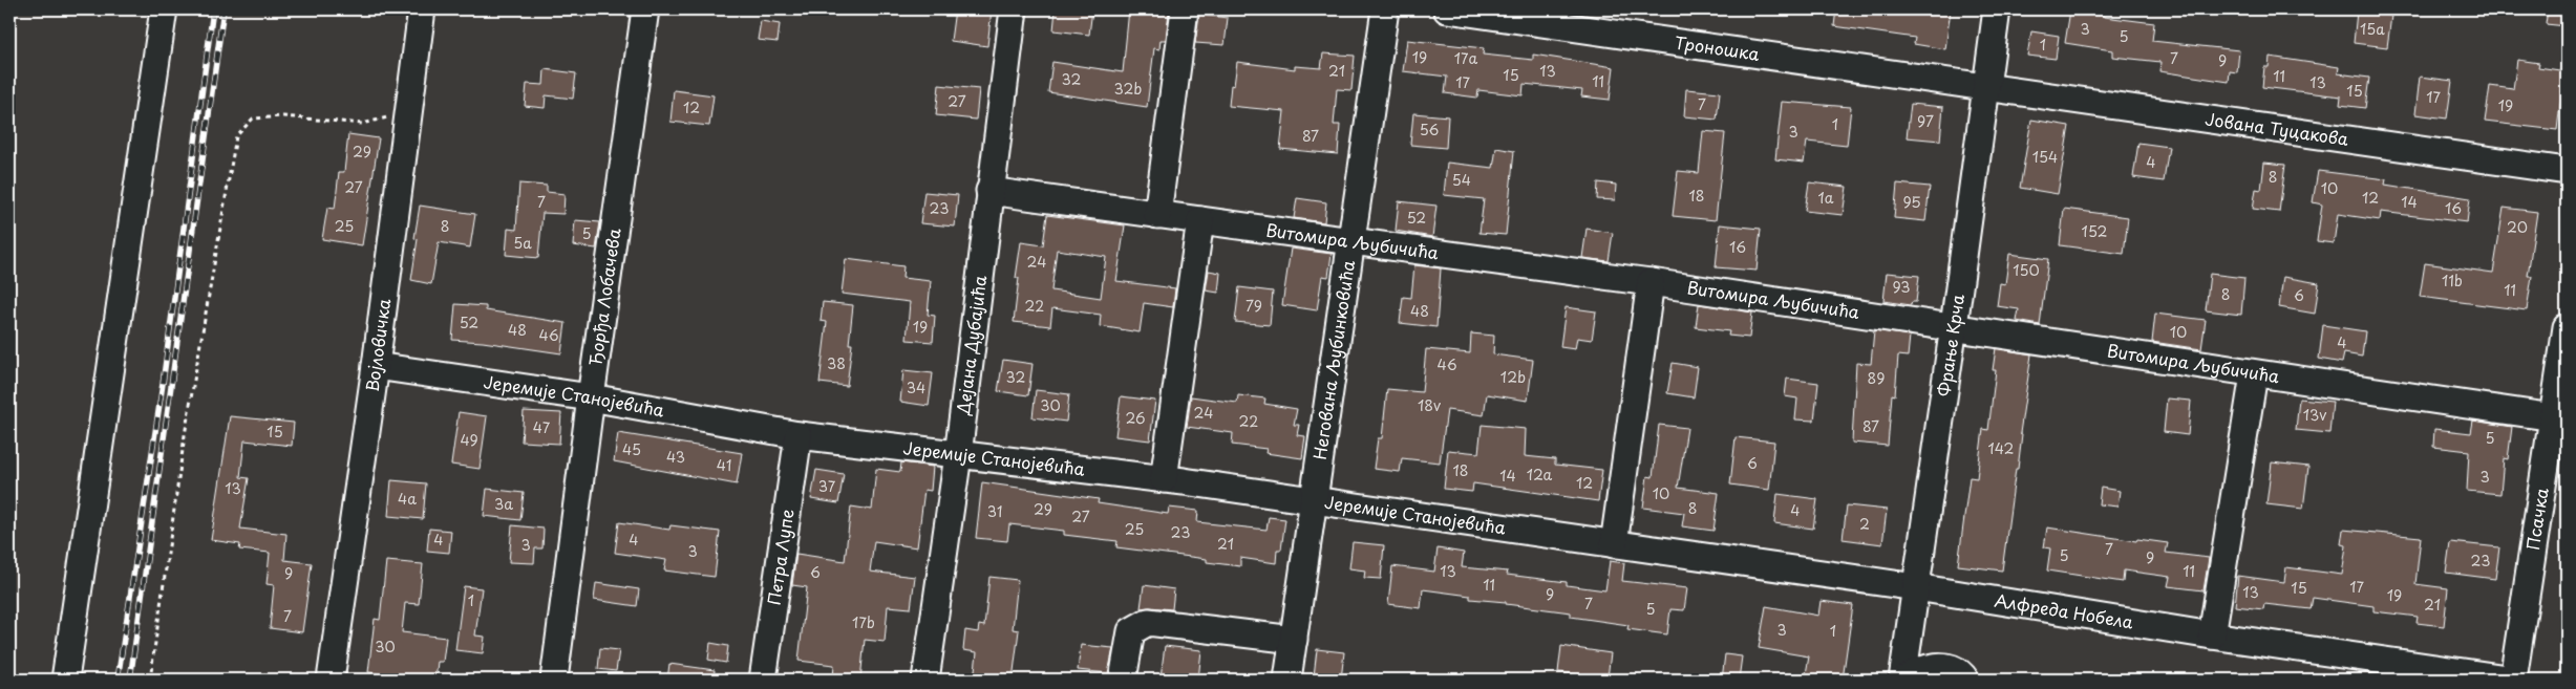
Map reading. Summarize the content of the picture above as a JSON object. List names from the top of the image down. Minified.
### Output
{"streets":{"street":["Троношка","Јована Туцакова","Витомира Љубичића","Ђорђа Лобачева","Војловичка","Дејана Дубајића","Фрање Крча","Негована Љубинковића","Јеремије Станојевића","Псачка","Петра Лупе","Алфреда Нобела"]},"crossings":[["Троношка","Јована Туцакова"],["Троношка","Фрање Крча"],["Јована Туцакова","Фрање Крча"],["Витомира Љубичића","Дејана Дубајића"],["Витомира Љубичића","Фрање Крча"],["Витомира Љубичића","Негована Љубинковића"],["Витомира Љубичића","Псачка"],["Ђорђа Лобачева","Јеремије Станојевића"],["Војловичка","Јеремије Станојевића"],["Дејана Дубајића","Јеремије Станојевића"],["Фрање Крча","Јеремије Станојевића"],["Фрање Крча","Алфреда Нобела"],["Негована Љубинковића","Јеремије Станојевића"],["Јеремије Станојевића","Петра Лупе"],["Јеремије Станојевића","Алфреда Нобела"],["Псачка","Алфреда Нобела"]],"house_numbers":["3","15a","5","1","19","17a","7","9","21","13","15","11","32","11","17","13","32b","15","17","27","7","19","12","97","1","56","3","87","29","154","4","8","54","27","10","18","1a","12","7","95","14","23","16","52","25","8","20","152","5","5a","16","24","150","11b","93","11","8","6","22","79","48","52","19","48","10","46","4","38","46","32","12b","89","34","30","18v","24","13v","26","22","87","47","15","5","49","142","45","43","6","41","18","12a","14","3","12","37","13","10","4a","3a","8","29","4","31","27","2","25","23","4","4","21","3","7","3","5","9","23","13","11","6","9","11","17","15","13","9","19","1","7","21","5","7","17b","3","1","30"]}
